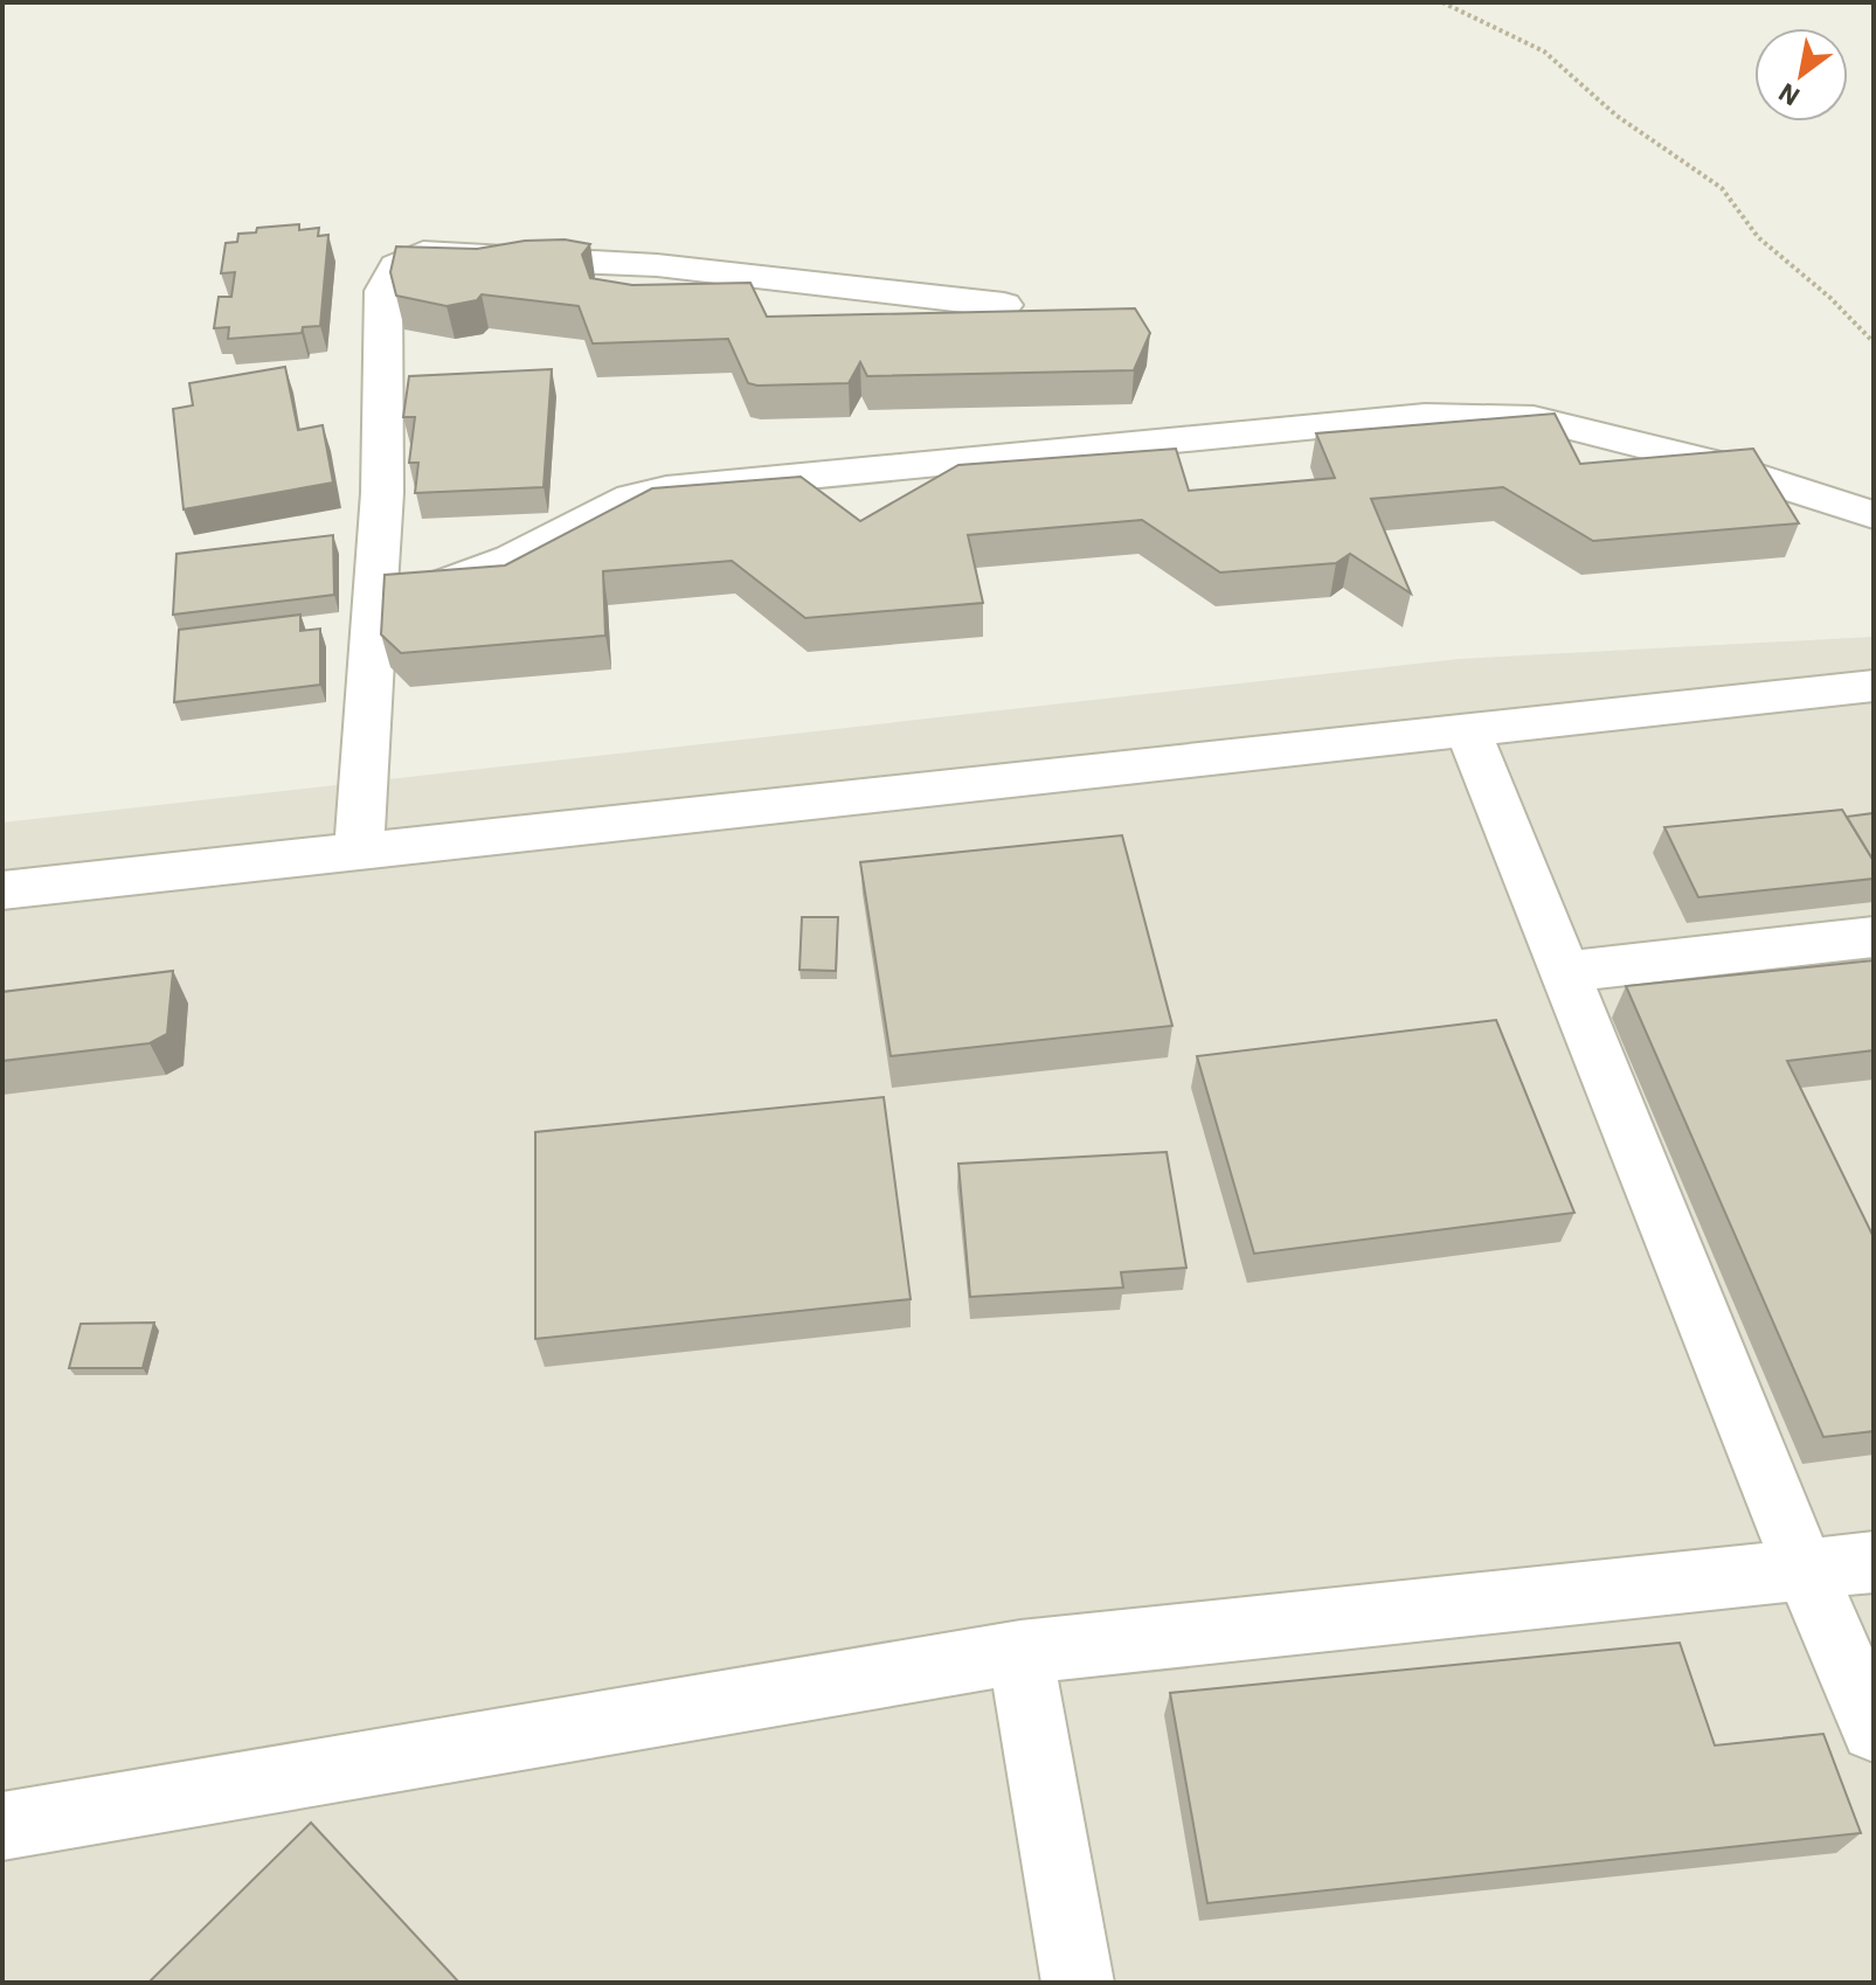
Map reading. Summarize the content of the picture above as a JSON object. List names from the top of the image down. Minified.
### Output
{"north":"bottom left"}
